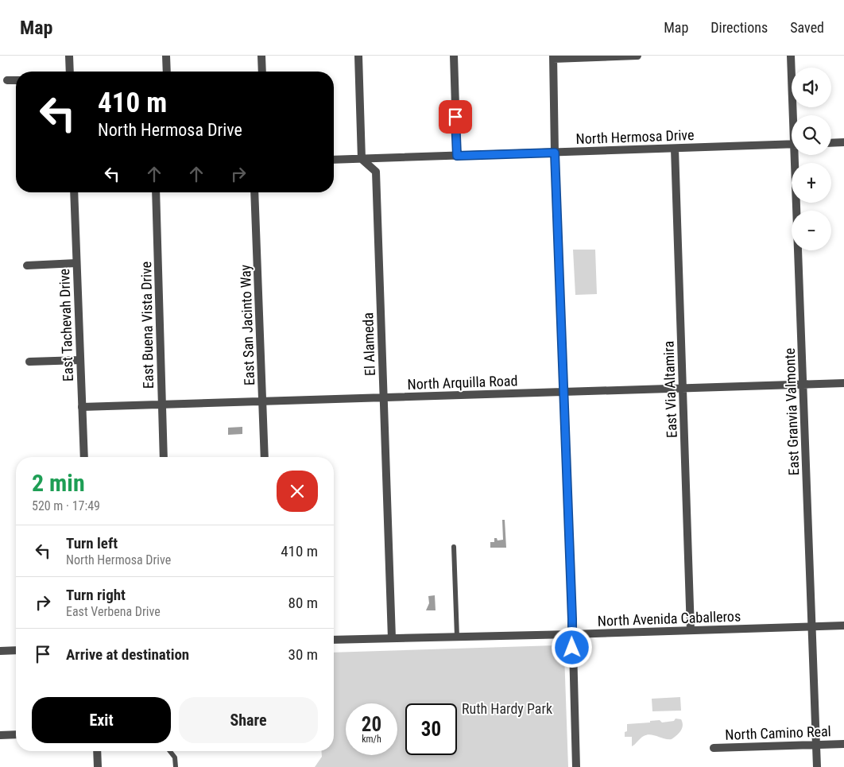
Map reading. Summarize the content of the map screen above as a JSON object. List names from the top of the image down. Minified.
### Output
{"streets":{"street":["North Hermosa Drive","East Tachevah Drive","East Buena Vista Drive","East San Jacinto Way","El Alameda","North Arquilla Road","East Via Altamira","East Granvia Valmonte","North Avenida Caballeros","North Camino Real"]},"crossings":[["North Hermosa Drive","El Alameda"],["North Hermosa Drive","East Via Altamira"],["East Tachevah Drive","North Arquilla Road"],["East Buena Vista Drive","North Arquilla Road"],["East San Jacinto Way","North Arquilla Road"],["El Alameda","North Arquilla Road"],["El Alameda","North Avenida Caballeros"],["North Arquilla Road","East Via Altamira"],["North Arquilla Road","East Granvia Valmonte"],["East Via Altamira","North Avenida Caballeros"],["East Granvia Valmonte","North Avenida Caballeros"],["East Granvia Valmonte","North Camino Real"]],"parks":["Ruth Hardy Park"],"page":{"header":"Map","nav":["Map","Directions","Saved"],"map_buttons":["+","−"],"turn":["410 m","North Hermosa Drive"],"heading":["2 min","520 m · 17:49"],"list":[{"name":"Turn left","note":"North Hermosa Drive","value":"410 m"},{"name":"Turn right","note":"East Verbena Drive","value":"80 m"},{"name":"Arrive at destination","value":"30 m"}],"buttons":["Exit","Share"],"speed":"20 km/h","limit":"30"}}
